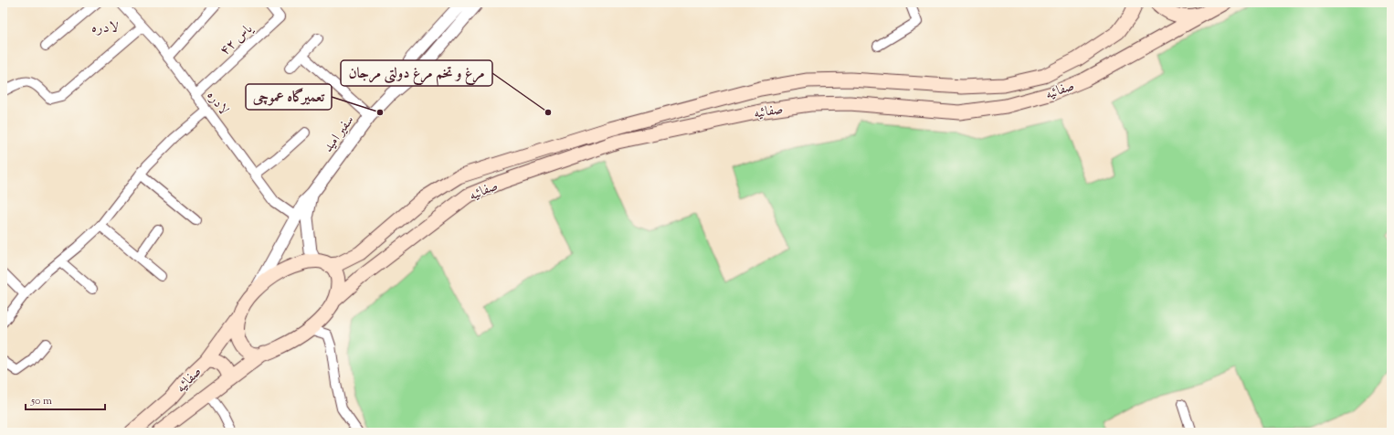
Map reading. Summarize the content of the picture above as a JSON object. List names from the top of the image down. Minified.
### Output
{"streets":{"main road":["صفائیه"],"street":["یاس ۴۲","لادره","سفیر امید"]},"crossings":[["یاس ۴۲","لادره"],["صفائیه","سفیر امید"],["لادره","سفیر امید"]],"districts":["لادره"],"places":["تعمیرگاه عموچی","مرغ و تخم مرغ دولتی مرجان"],"scale_bar":"50 m"}
